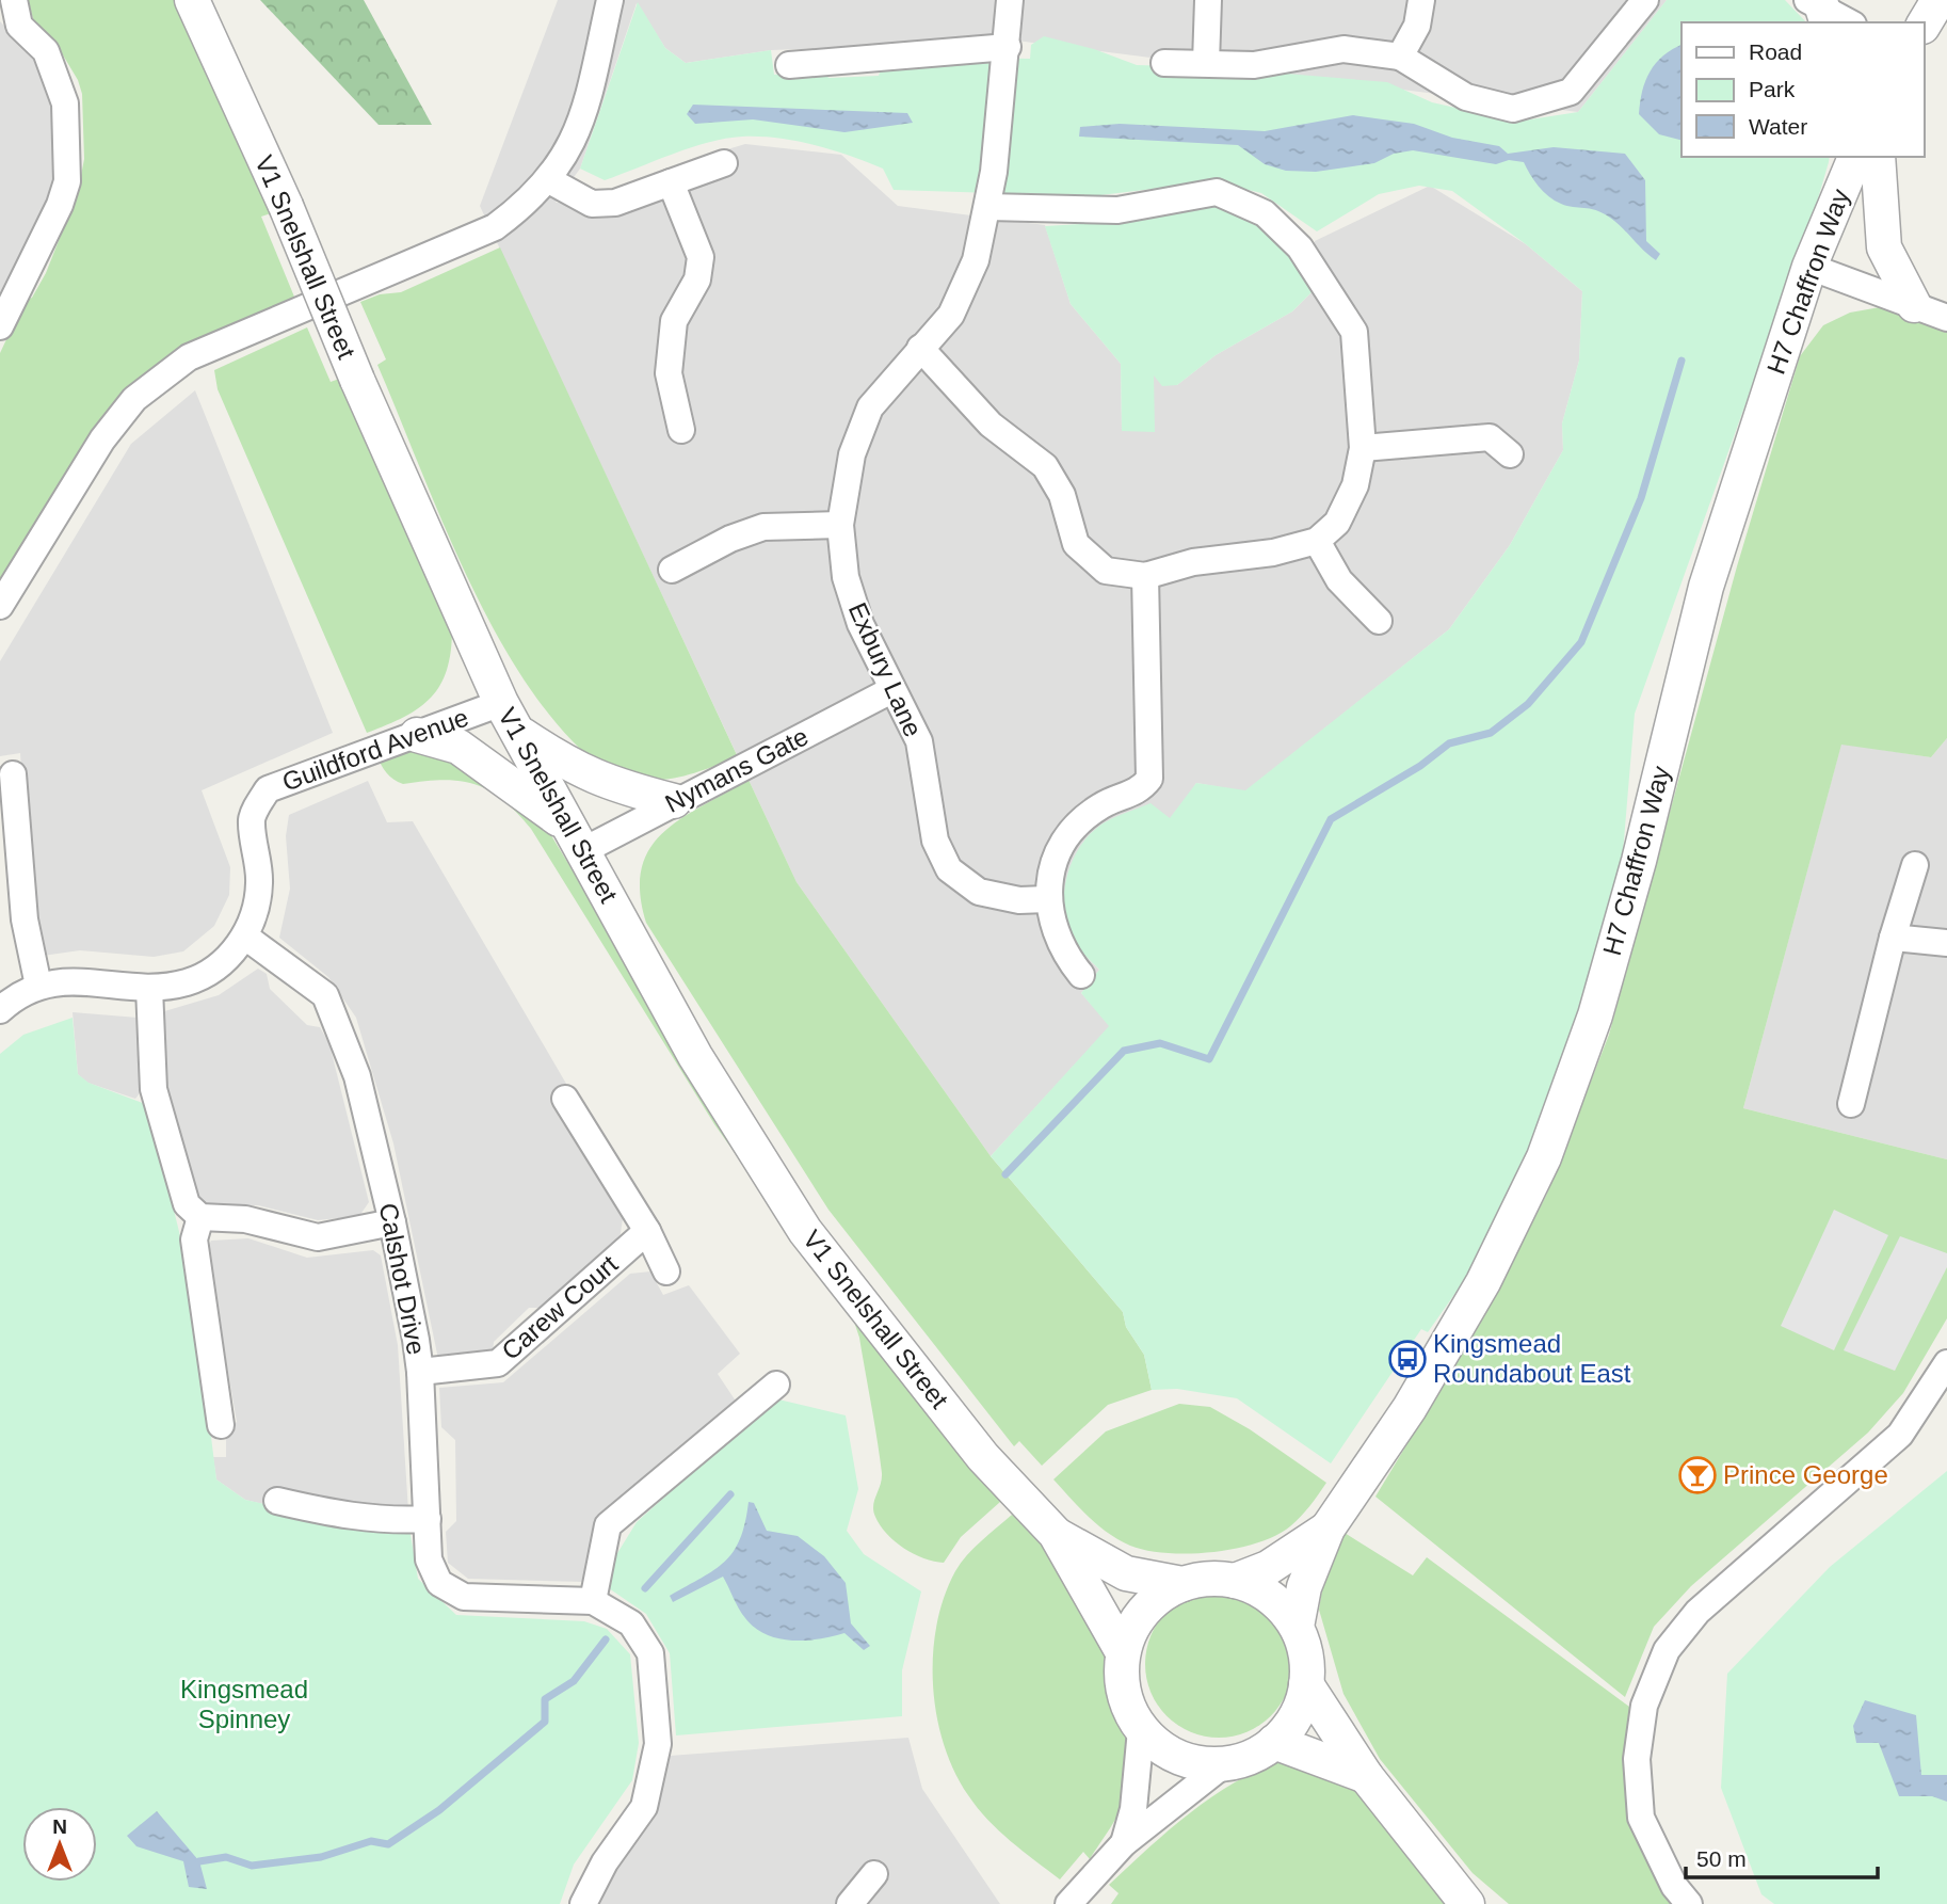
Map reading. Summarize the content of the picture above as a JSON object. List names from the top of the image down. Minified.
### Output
{"streets":{"street":["V1 Snelshall Street","H7 Chaffron Way","Exbury Lane","Guildford Avenue","Nymans Gate","Calshot Drive","Carew Court"]},"crossings":[["V1 Snelshall Street","H7 Chaffron Way"],["V1 Snelshall Street","Guildford Avenue"],["V1 Snelshall Street","Nymans Gate"],["Exbury Lane","Nymans Gate"],["Guildford Avenue","Calshot Drive"],["Calshot Drive","Carew Court"]],"parks":["Kingsmead Spinney"],"places":{"bus stop":["Kingsmead Roundabout East"],"bar":["Prince George"]},"legend":["Road","Park","Water"],"scale_bar":"50 m","north":"top"}
